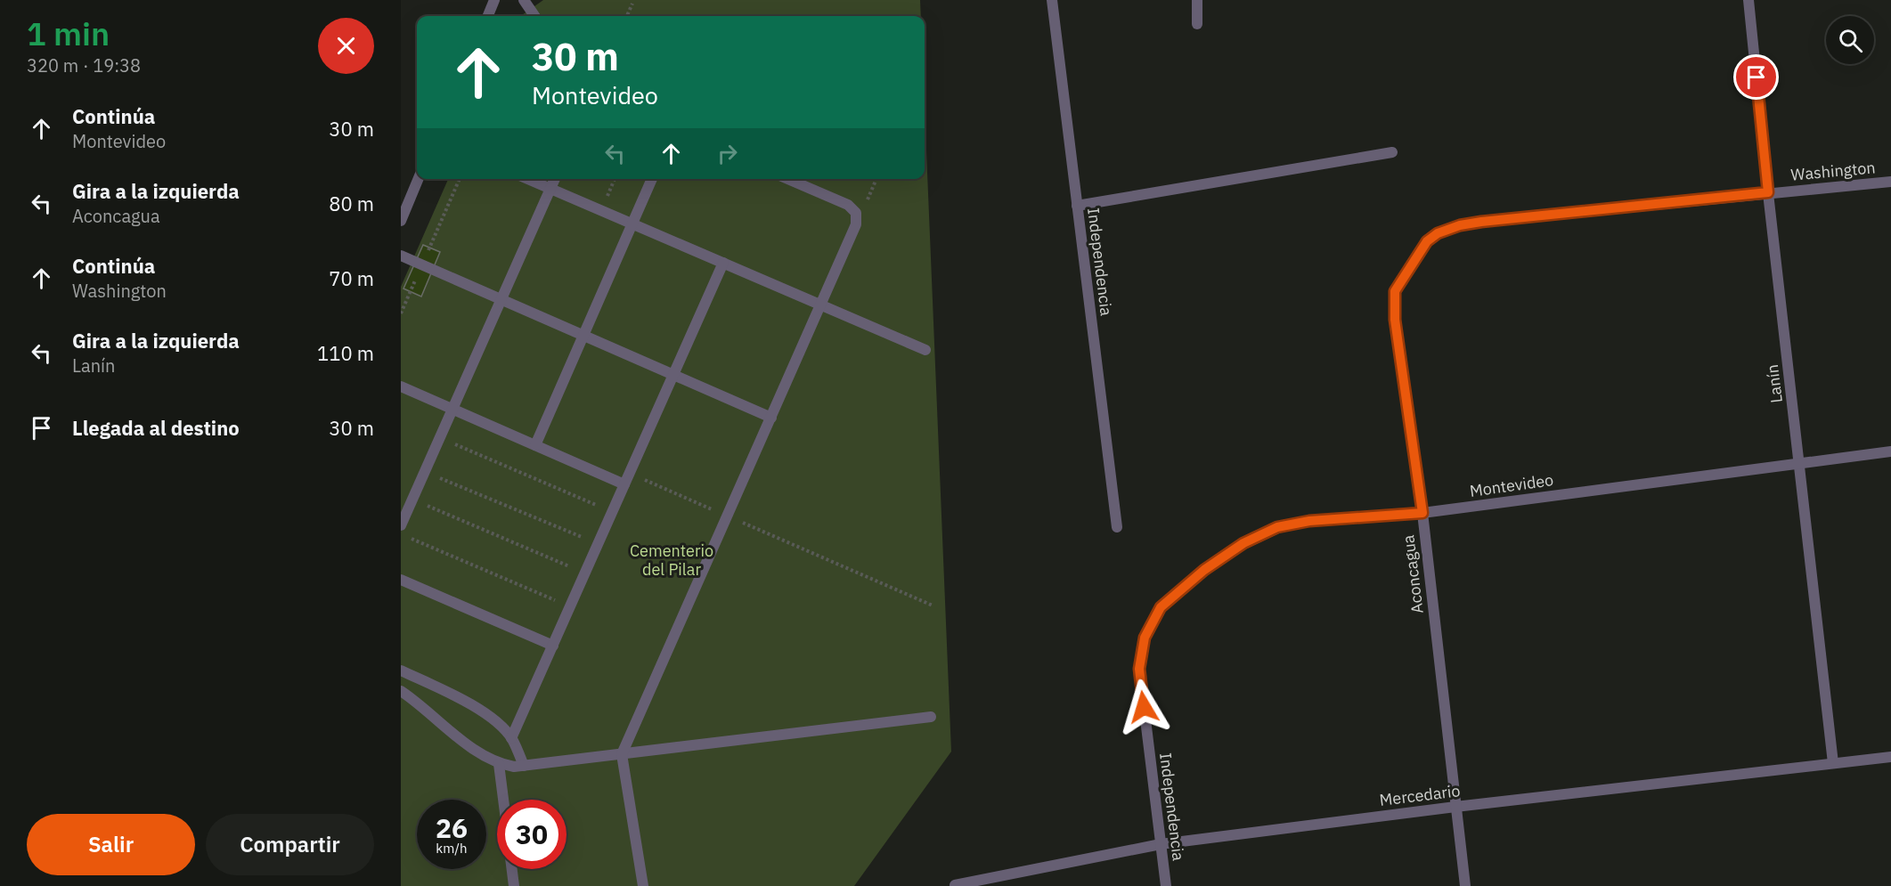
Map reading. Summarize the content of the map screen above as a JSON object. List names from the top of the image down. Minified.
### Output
{"streets":{"street":["Washington","Independencia","Lanín","Montevideo","Aconcagua","Mercedario"]},"crossings":[["Washington","Lanín"],["Washington","Aconcagua"],["Independencia","Montevideo"],["Independencia","Mercedario"],["Lanín","Montevideo"],["Lanín","Mercedario"],["Montevideo","Aconcagua"],["Aconcagua","Mercedario"]],"parks":["Cementerio del Pilar"],"page":{"heading":["1 min","320 m · 19:38"],"turn":["30 m","Montevideo"],"list":[{"name":"Continúa","note":"Montevideo","value":"30 m"},{"name":"Gira a la izquierda","note":"Aconcagua","value":"80 m"},{"name":"Continúa","note":"Washington","value":"70 m"},{"name":"Gira a la izquierda","note":"Lanín","value":"110 m"},{"name":"Llegada al destino","value":"30 m"}],"speed":"26 km/h","limit":"30","buttons":["Salir","Compartir"]}}
